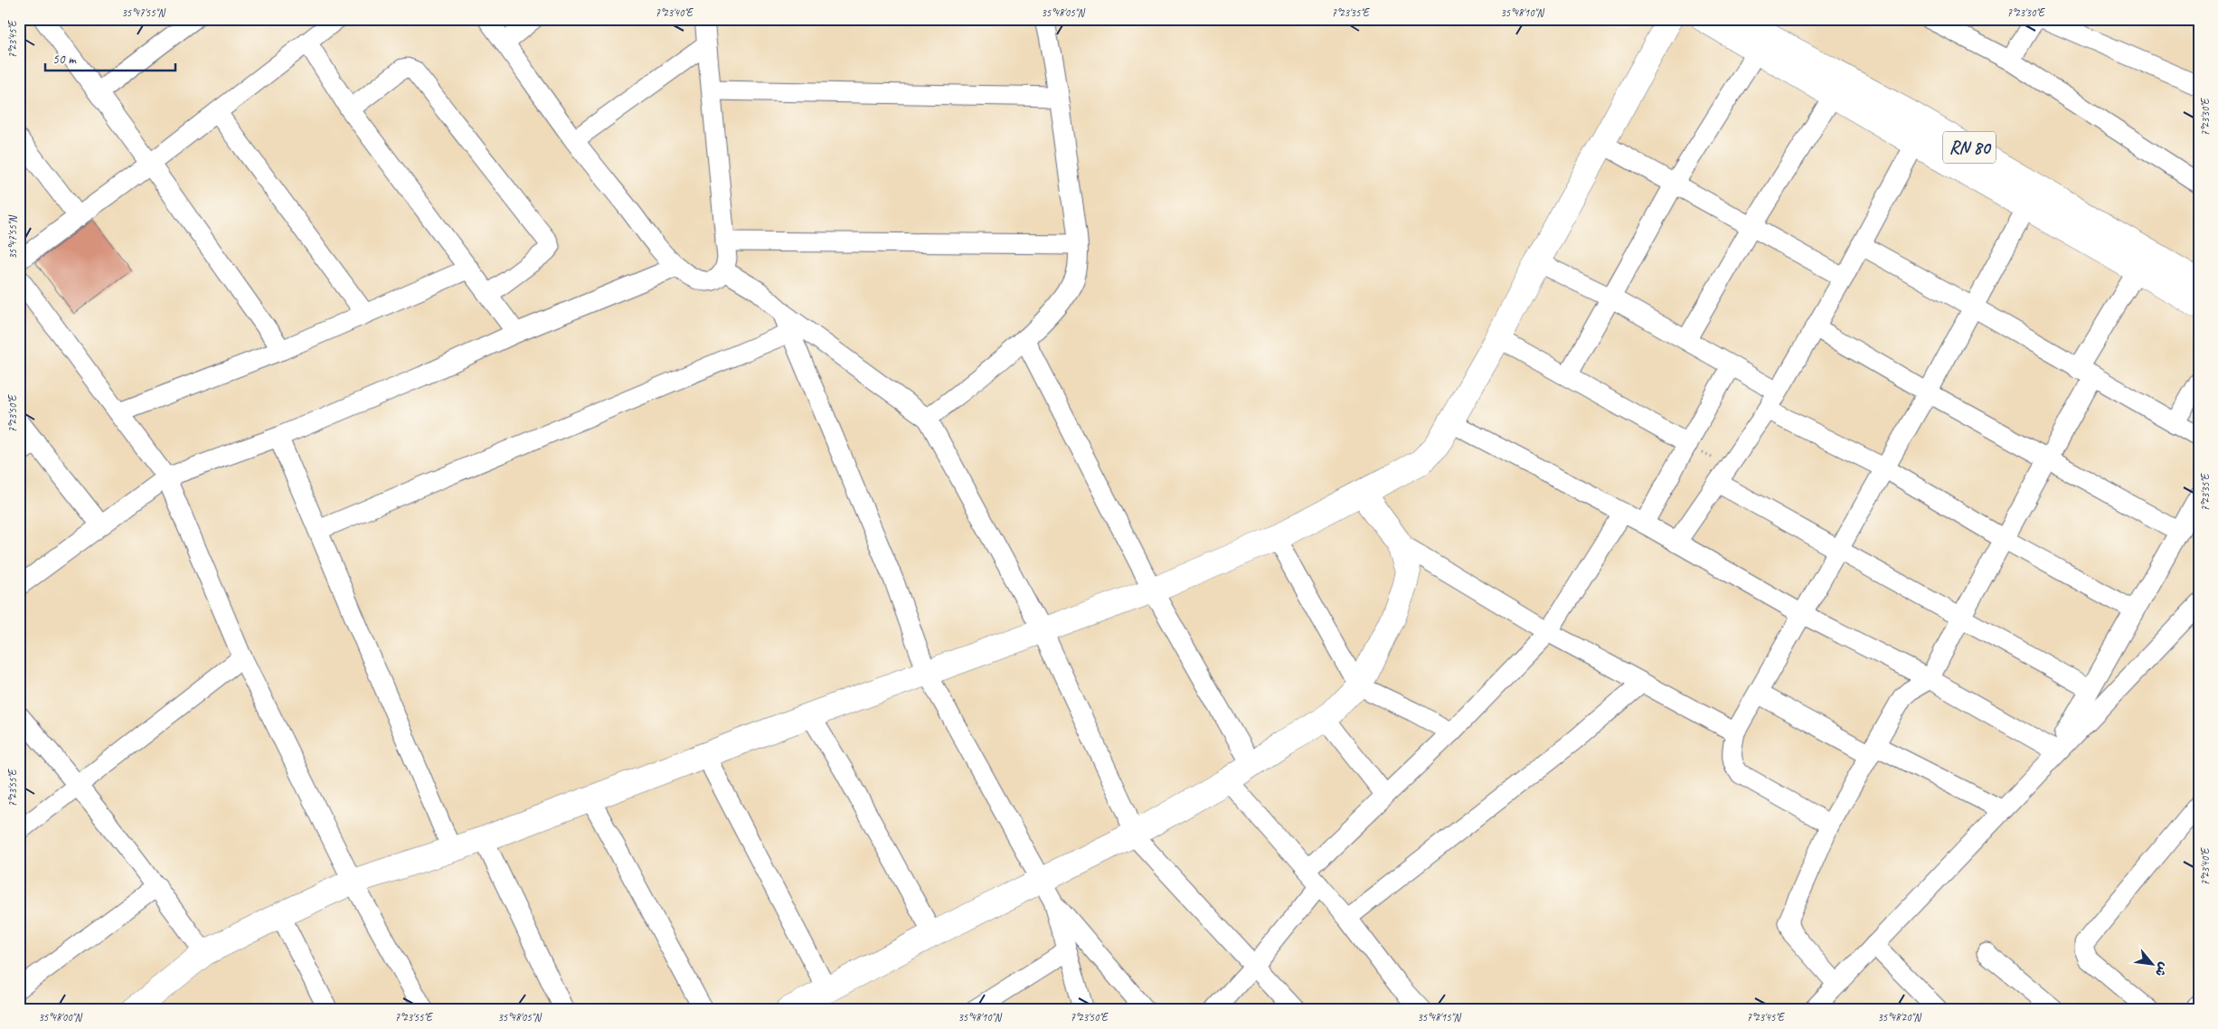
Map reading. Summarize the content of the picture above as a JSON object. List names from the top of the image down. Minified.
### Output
{"streets":{"main road":["RN 80"]},"scale_bar":"50 m","north":"bottom right","coordinates":["35°47'55\"N","7°23'40\"E","35°48'05\"N","7°23'35\"E","35°48'10\"N","7°23'30\"E","7°23'45\"E","7°23'50\"E","7°23'55\"E","35°48'00\"N","35°48'15\"N","35°48'20\"N"]}
